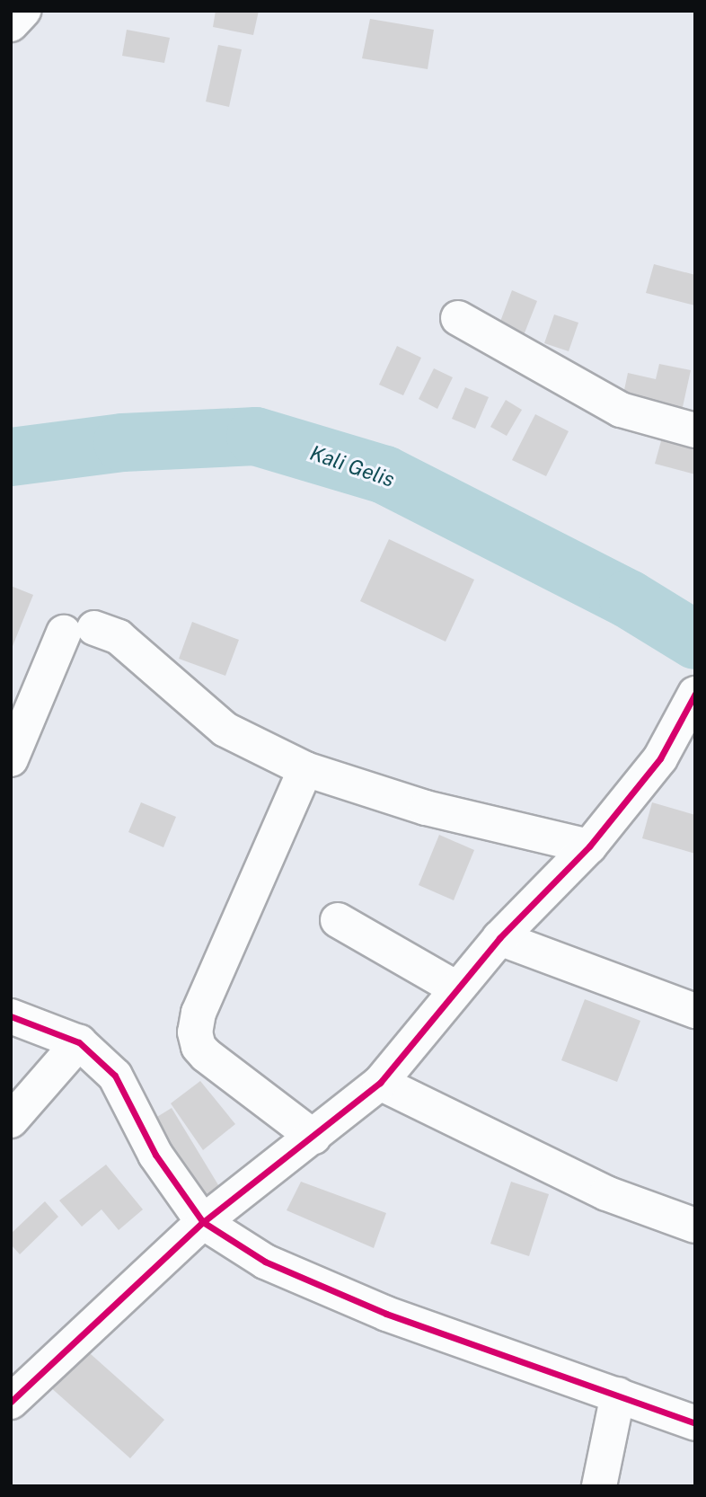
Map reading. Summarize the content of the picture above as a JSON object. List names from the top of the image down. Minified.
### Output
{"water":["Kali Gelis"]}
